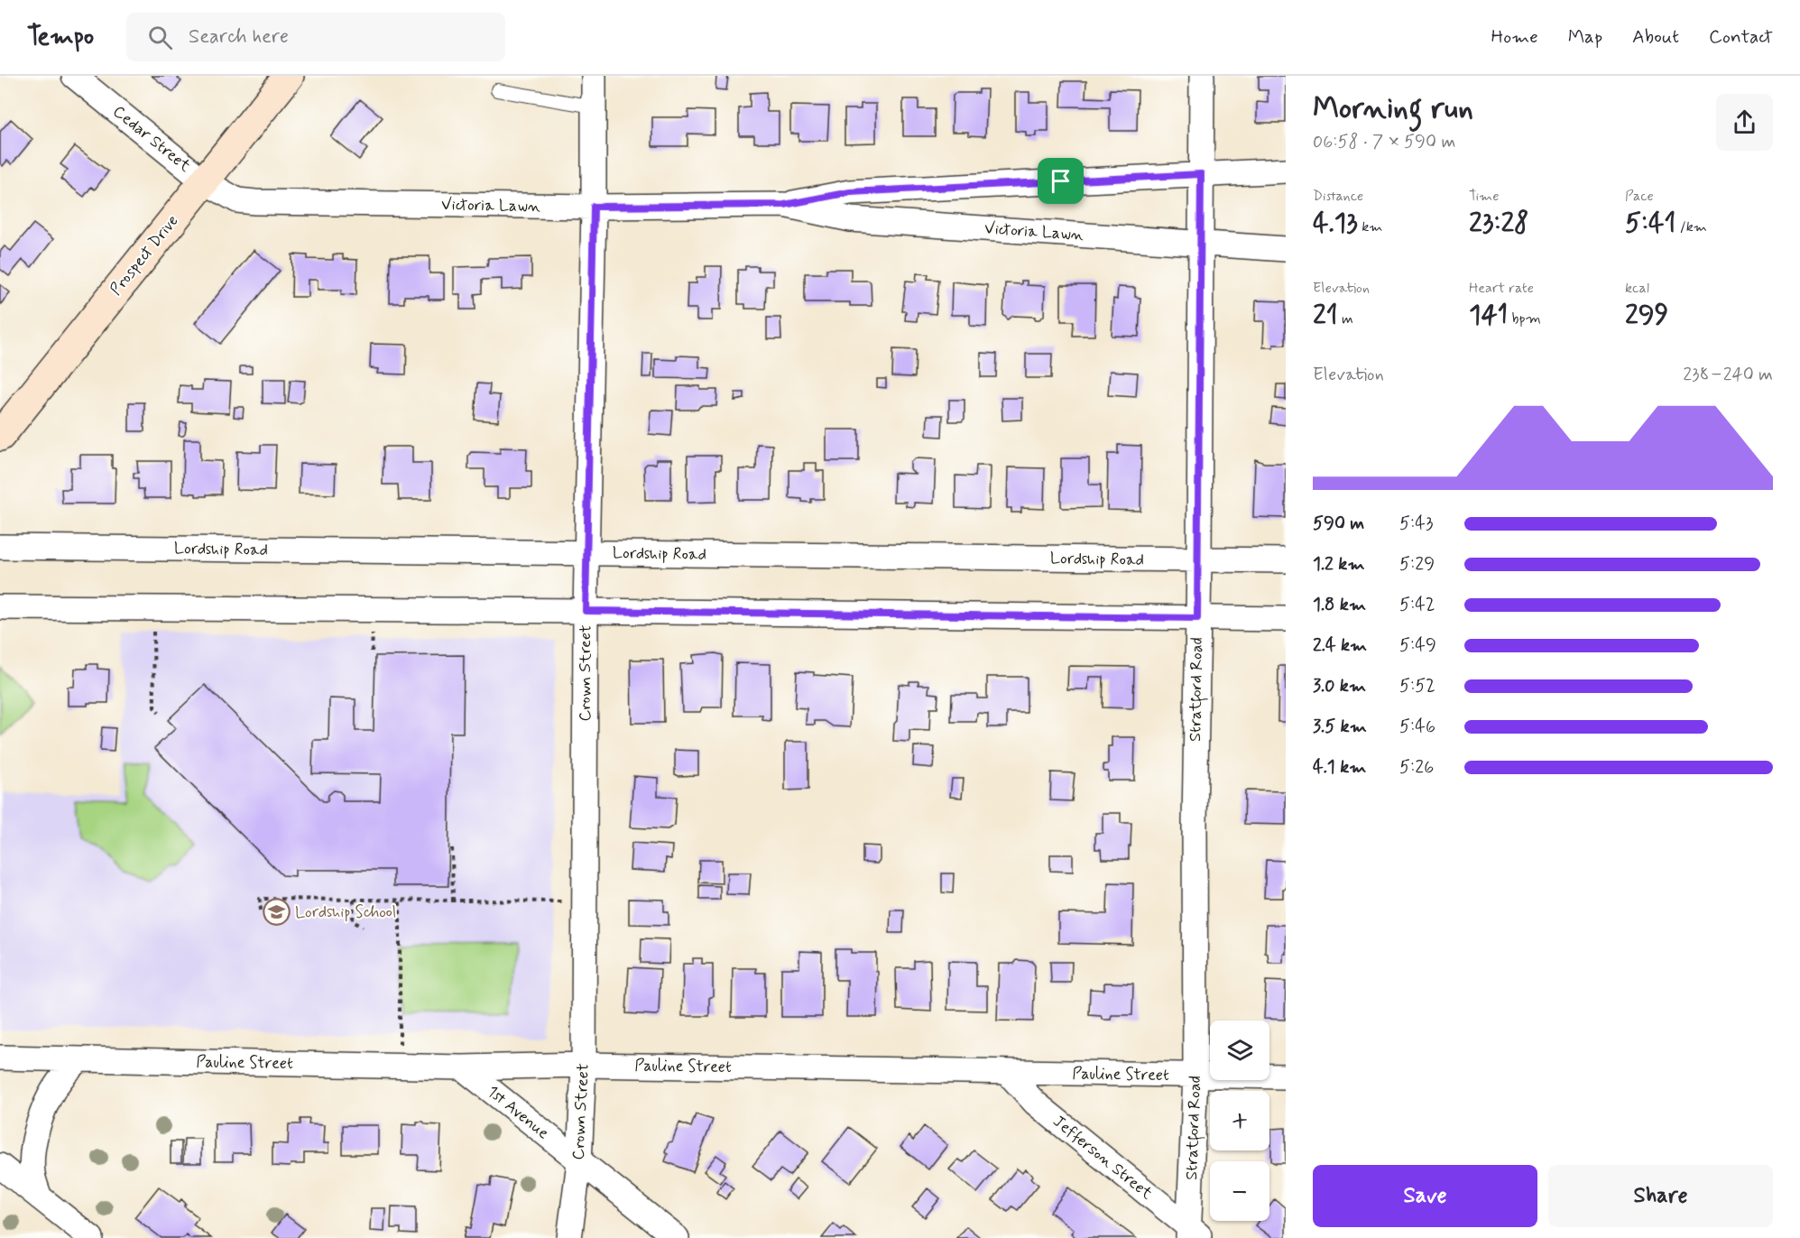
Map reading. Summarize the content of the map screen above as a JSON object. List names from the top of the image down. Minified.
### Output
{"streets":{"main road":["Prospect Drive"],"street":["Cedar Street","Victoria Lawn","Lordship Road","Crown Street","Stratford Road","Pauline Street","1st Avenue","Jefferson Street"]},"crossings":[["Cedar Street","Victoria Lawn"],["Cedar Street","Prospect Drive"],["Victoria Lawn","Prospect Drive"],["Victoria Lawn","Crown Street"],["Victoria Lawn","Stratford Road"],["Lordship Road","Crown Street"],["Lordship Road","Stratford Road"],["Crown Street","Pauline Street"],["Crown Street","1st Avenue"],["Stratford Road","Pauline Street"],["Stratford Road","Jefferson Street"],["Pauline Street","1st Avenue"],["Pauline Street","Jefferson Street"]],"places":{"school or university":["Lordship School"]},"page":{"header":"Tempo","search":"Search here","nav":["Home","Map","About","Contact"],"heading":["Morning run","06:58 · 7 × 590 m"],"stats":[["Distance","4.13 km"],["Time","23:28"],["Pace","5:41 /km"],["Elevation","21 m"],["Heart rate","141 bpm"],["kcal","299"]],"chart":["Elevation","238–240 m"],"list":[{"name":"590 m","note":"5:43"},{"name":"1.2 km","note":"5:29"},{"name":"1.8 km","note":"5:42"},{"name":"2.4 km","note":"5:49"},{"name":"3.0 km","note":"5:52"},{"name":"3.5 km","note":"5:46"},{"name":"4.1 km","note":"5:26"}],"map_buttons":["+","−"],"buttons":["Save","Share"]}}
